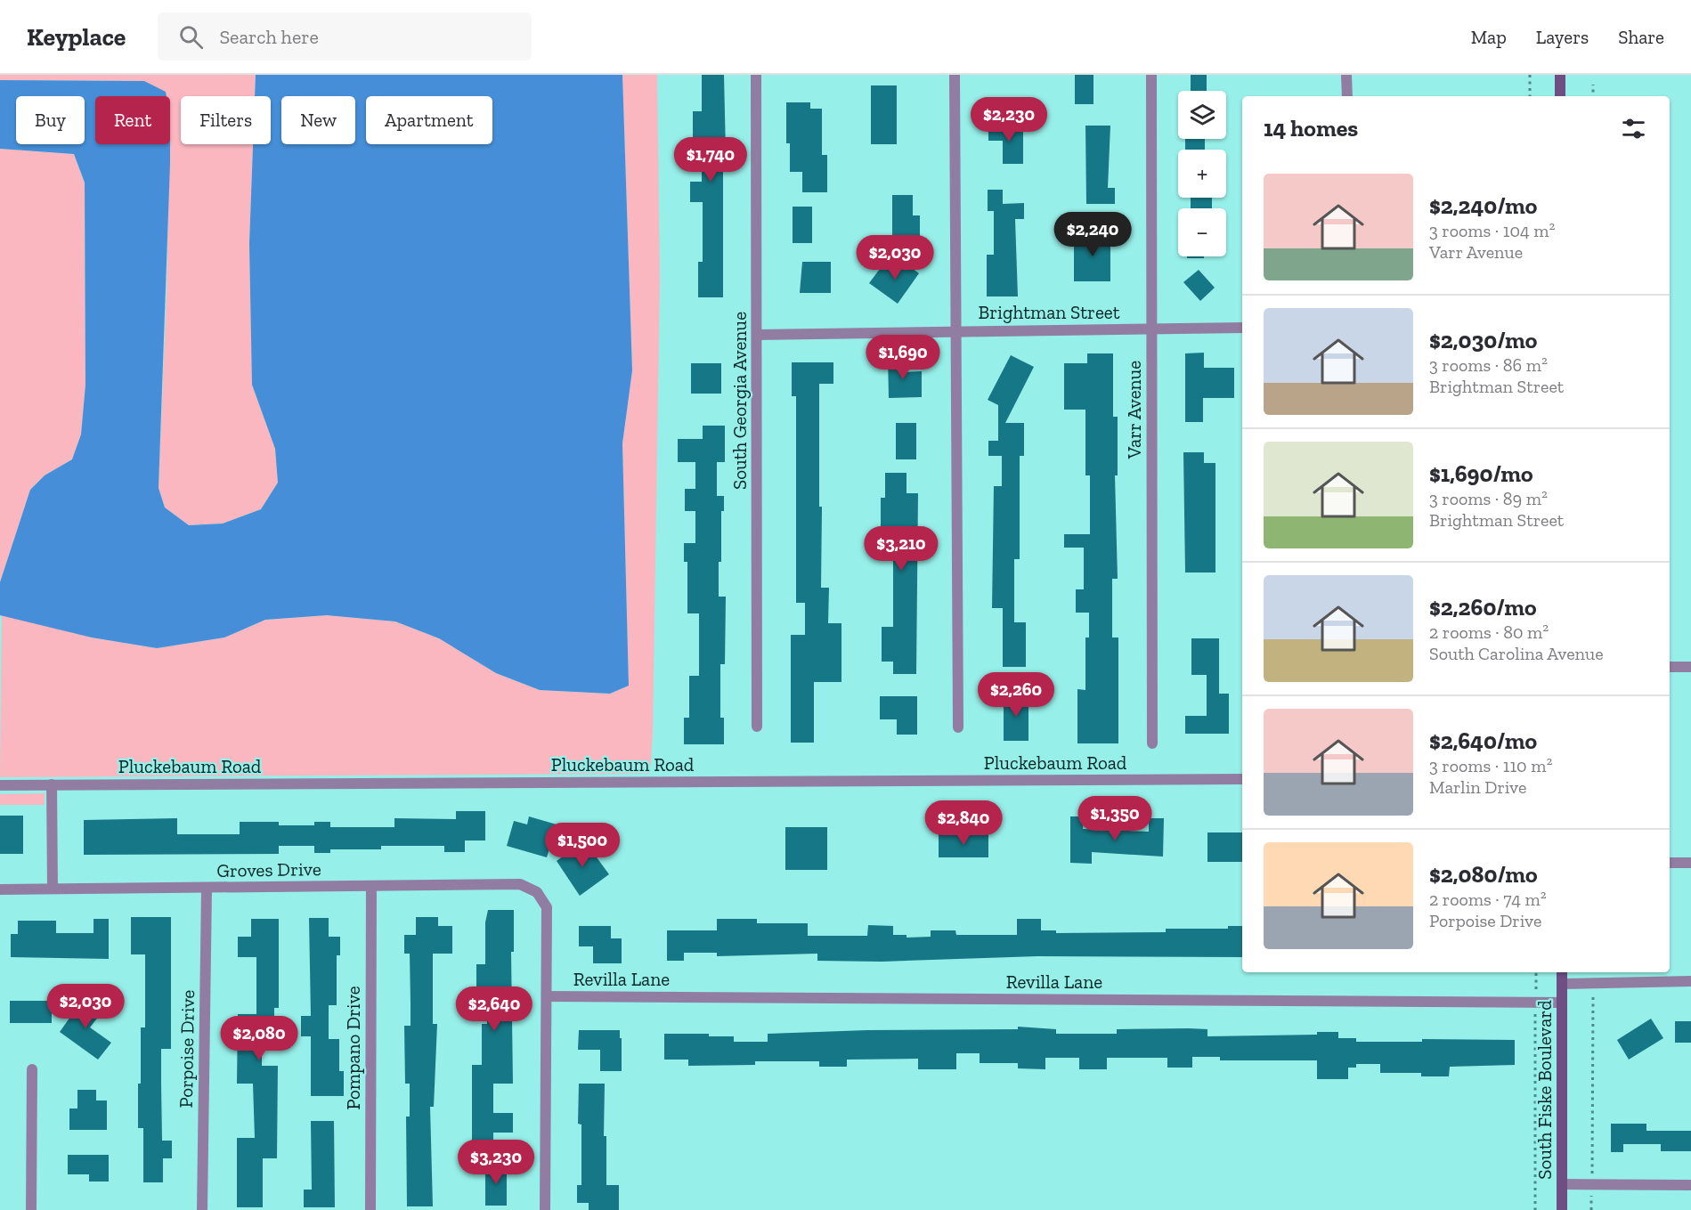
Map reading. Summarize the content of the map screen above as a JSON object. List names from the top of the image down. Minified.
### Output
{"streets":{"main road":["South Fiske Boulevard"],"street":["Brightman Street","South Georgia Avenue","Varr Avenue","Pluckebaum Road","Groves Drive","Revilla Lane","Pompano Drive","Porpoise Drive"]},"crossings":[["Brightman Street","South Georgia Avenue"],["Brightman Street","Varr Avenue"],["Groves Drive","Revilla Lane"],["Groves Drive","Pompano Drive"],["Groves Drive","Porpoise Drive"],["Revilla Lane","South Fiske Boulevard"]],"page":{"header":"Keyplace","search":"Search here","nav":["Map","Layers","Share"],"map_buttons":["+","−"],"chip":["Buy","Rent","Filters","New","Apartment"],"heading":"14 homes","price":["$2,230","$1,740","$2,240","$2,030","$1,690","$3,210","$2,260","$1,350","$2,840","$1,500","$2,030","$2,640","$2,080","$3,230"],"list":[{"name":"$2,240/mo","note":"3 rooms · 104 m² · Varr Avenue"},{"name":"$2,030/mo","note":"3 rooms · 86 m² · Brightman Street"},{"name":"$1,690/mo","note":"3 rooms · 89 m² · Brightman Street"},{"name":"$2,260/mo","note":"2 rooms · 80 m² · South Carolina Avenue"},{"name":"$2,640/mo","note":"3 rooms · 110 m² · Marlin Drive"},{"name":"$2,080/mo","note":"2 rooms · 74 m² · Porpoise Drive"}]}}
